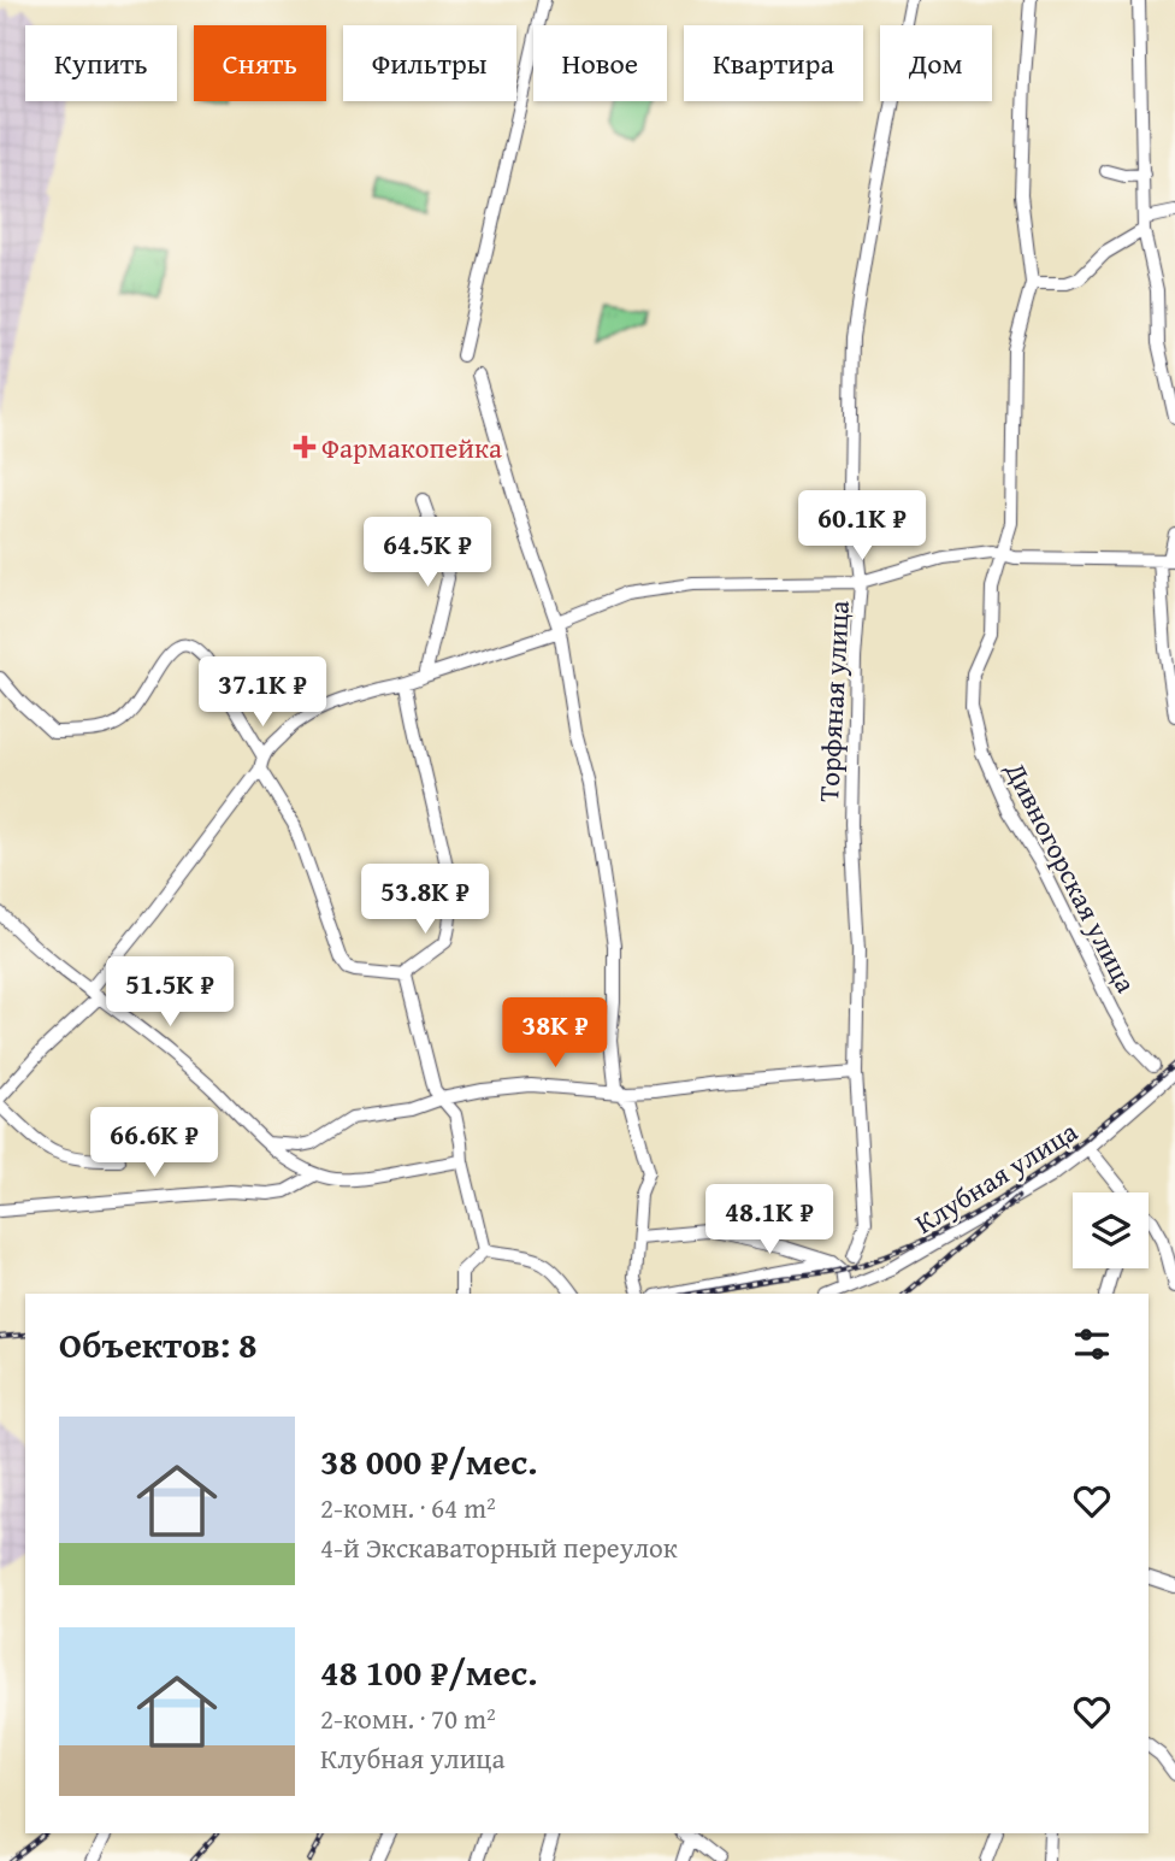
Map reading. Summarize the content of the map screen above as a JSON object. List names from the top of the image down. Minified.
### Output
{"streets":{"street":["Торфяная улица","Дивногорская улица","Клубная улица"]},"places":{"health":["Фармакопейка"]},"page":{"chip":["Купить","Снять","Фильтры","Новое","Квартира","Дом"],"price":["60.1K ₽","64.5K ₽","37.1K ₽","53.8K ₽","51.5K ₽","38K ₽","66.6K ₽","48.1K ₽"],"heading":"Объектов: 8","list":[{"name":"38 000 ₽/мес.","note":"2-комн. · 64 m² · 4-й Экскаваторный переулок"},{"name":"48 100 ₽/мес.","note":"2-комн. · 70 m² · Клубная улица"}]}}
